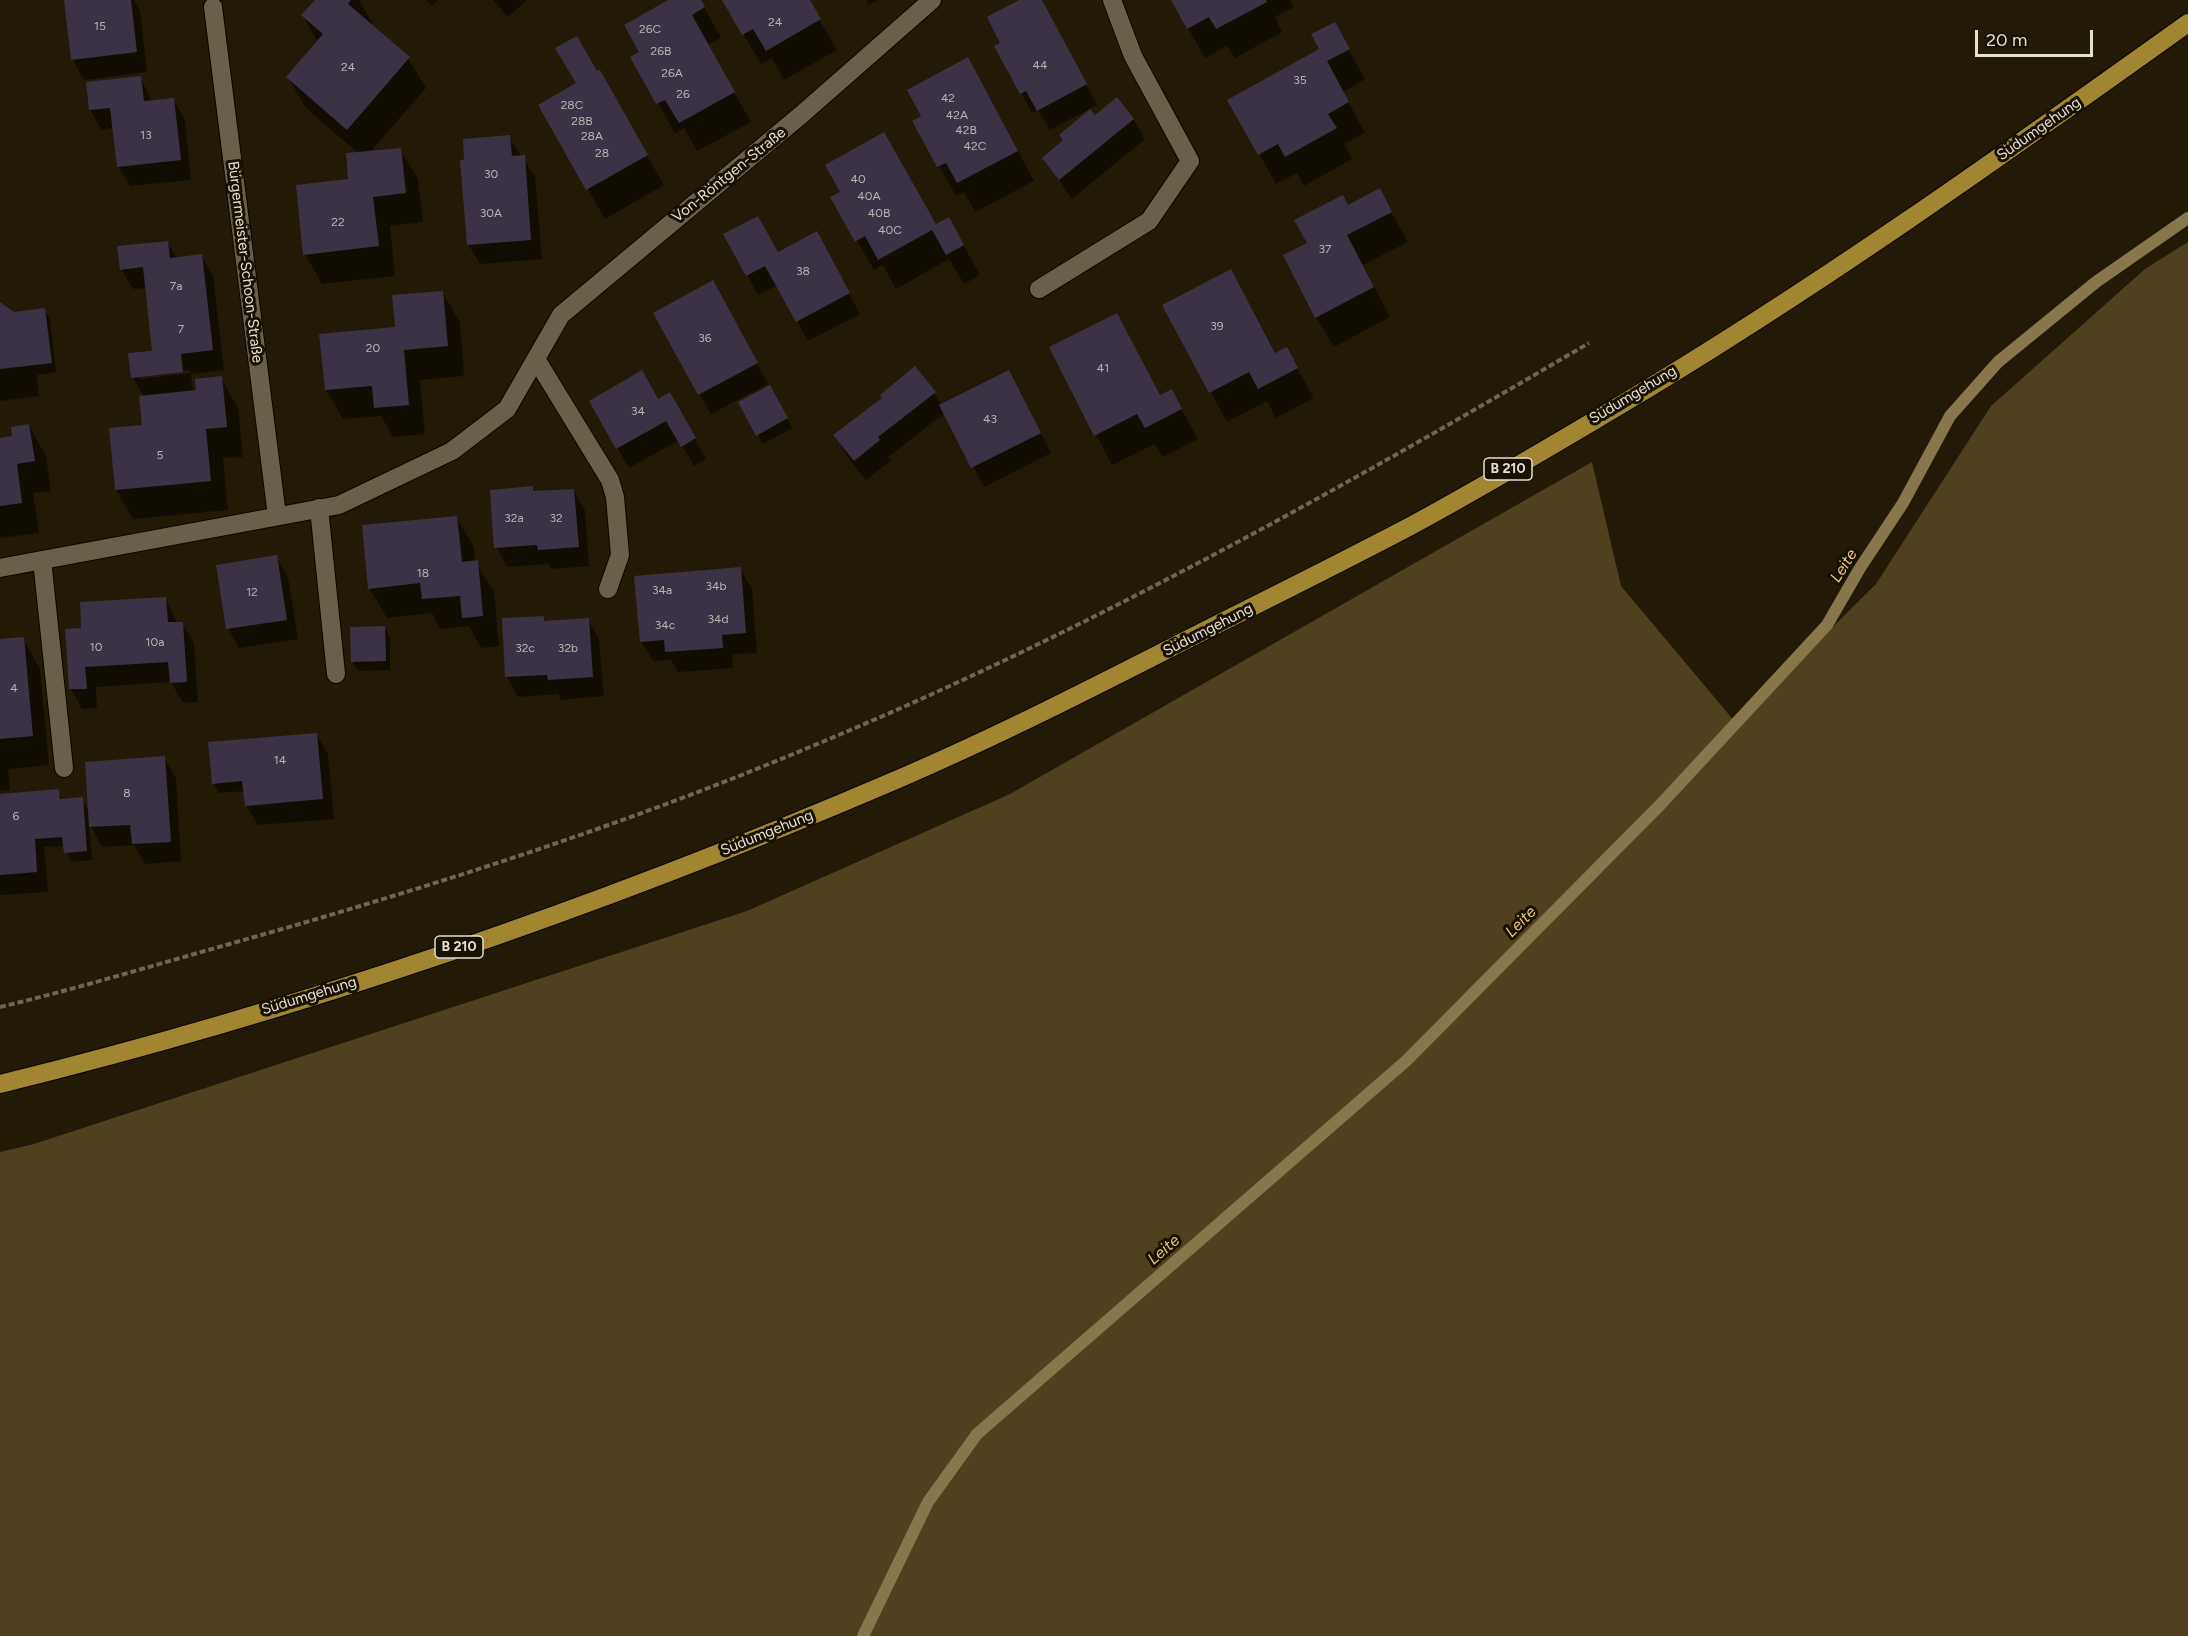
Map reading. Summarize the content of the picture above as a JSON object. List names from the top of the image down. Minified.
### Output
{"streets":{"main road":["Südumgehung","B 210"],"street":["Von-Röntgen-Straße","Bürgermeister-Schoon-Straße"]},"water":["Leite"],"house_numbers":["24","15","26C","26B","44","24","26A","35","26","42","28C","42A","28B","42B","13","28A","42C","28","30","40","40A","30A","40B","22","40C","37","38","7a","39","7","36","20","41","34","43","5","32a","32","18","34b","34a","12","34d","34c","10a","10","32c","32b","4","14","8","6"],"scale_bar":"20 m"}
